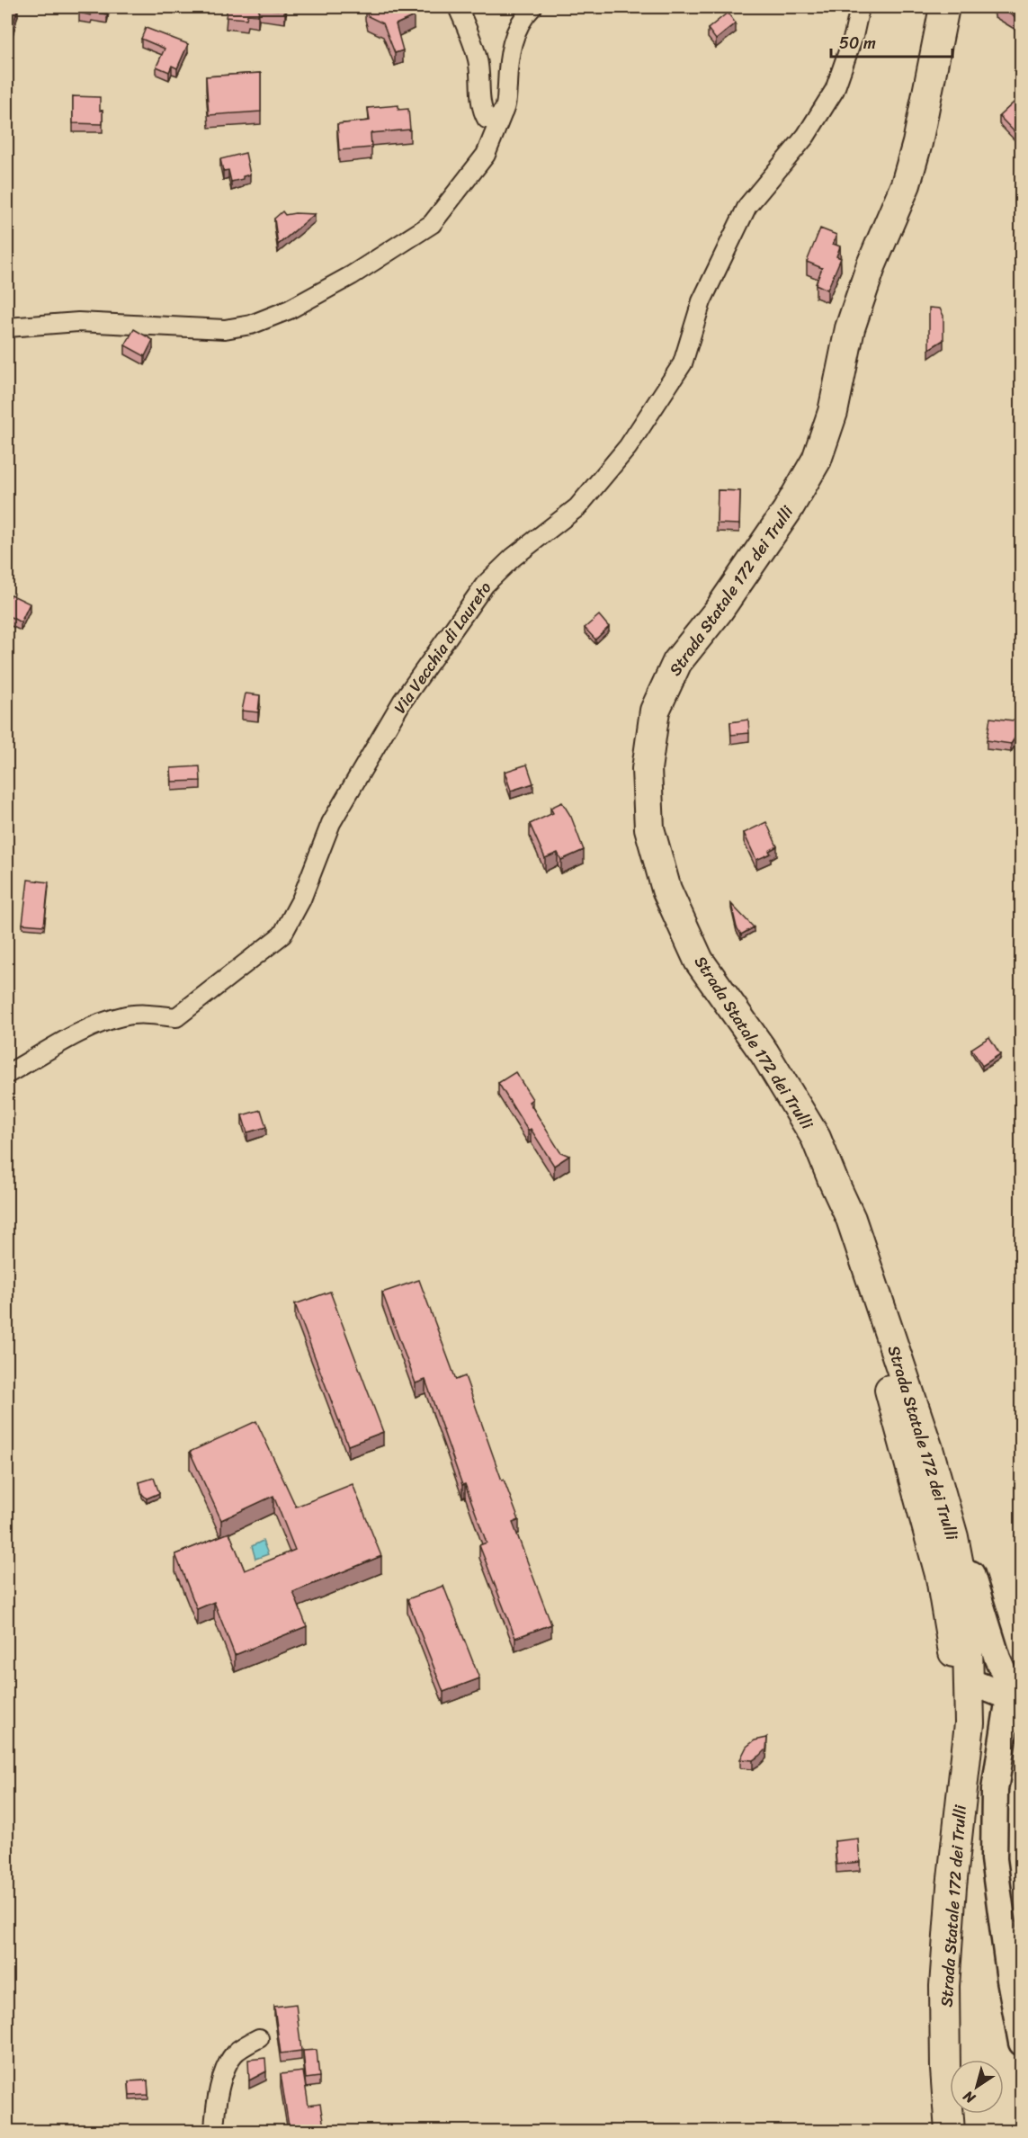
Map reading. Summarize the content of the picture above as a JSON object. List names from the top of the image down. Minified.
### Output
{"streets":{"main road":["Strada Statale 172 dei Trulli"],"street":["Via Vecchia di Laureto"]},"scale_bar":"50 m","north":"bottom left"}
